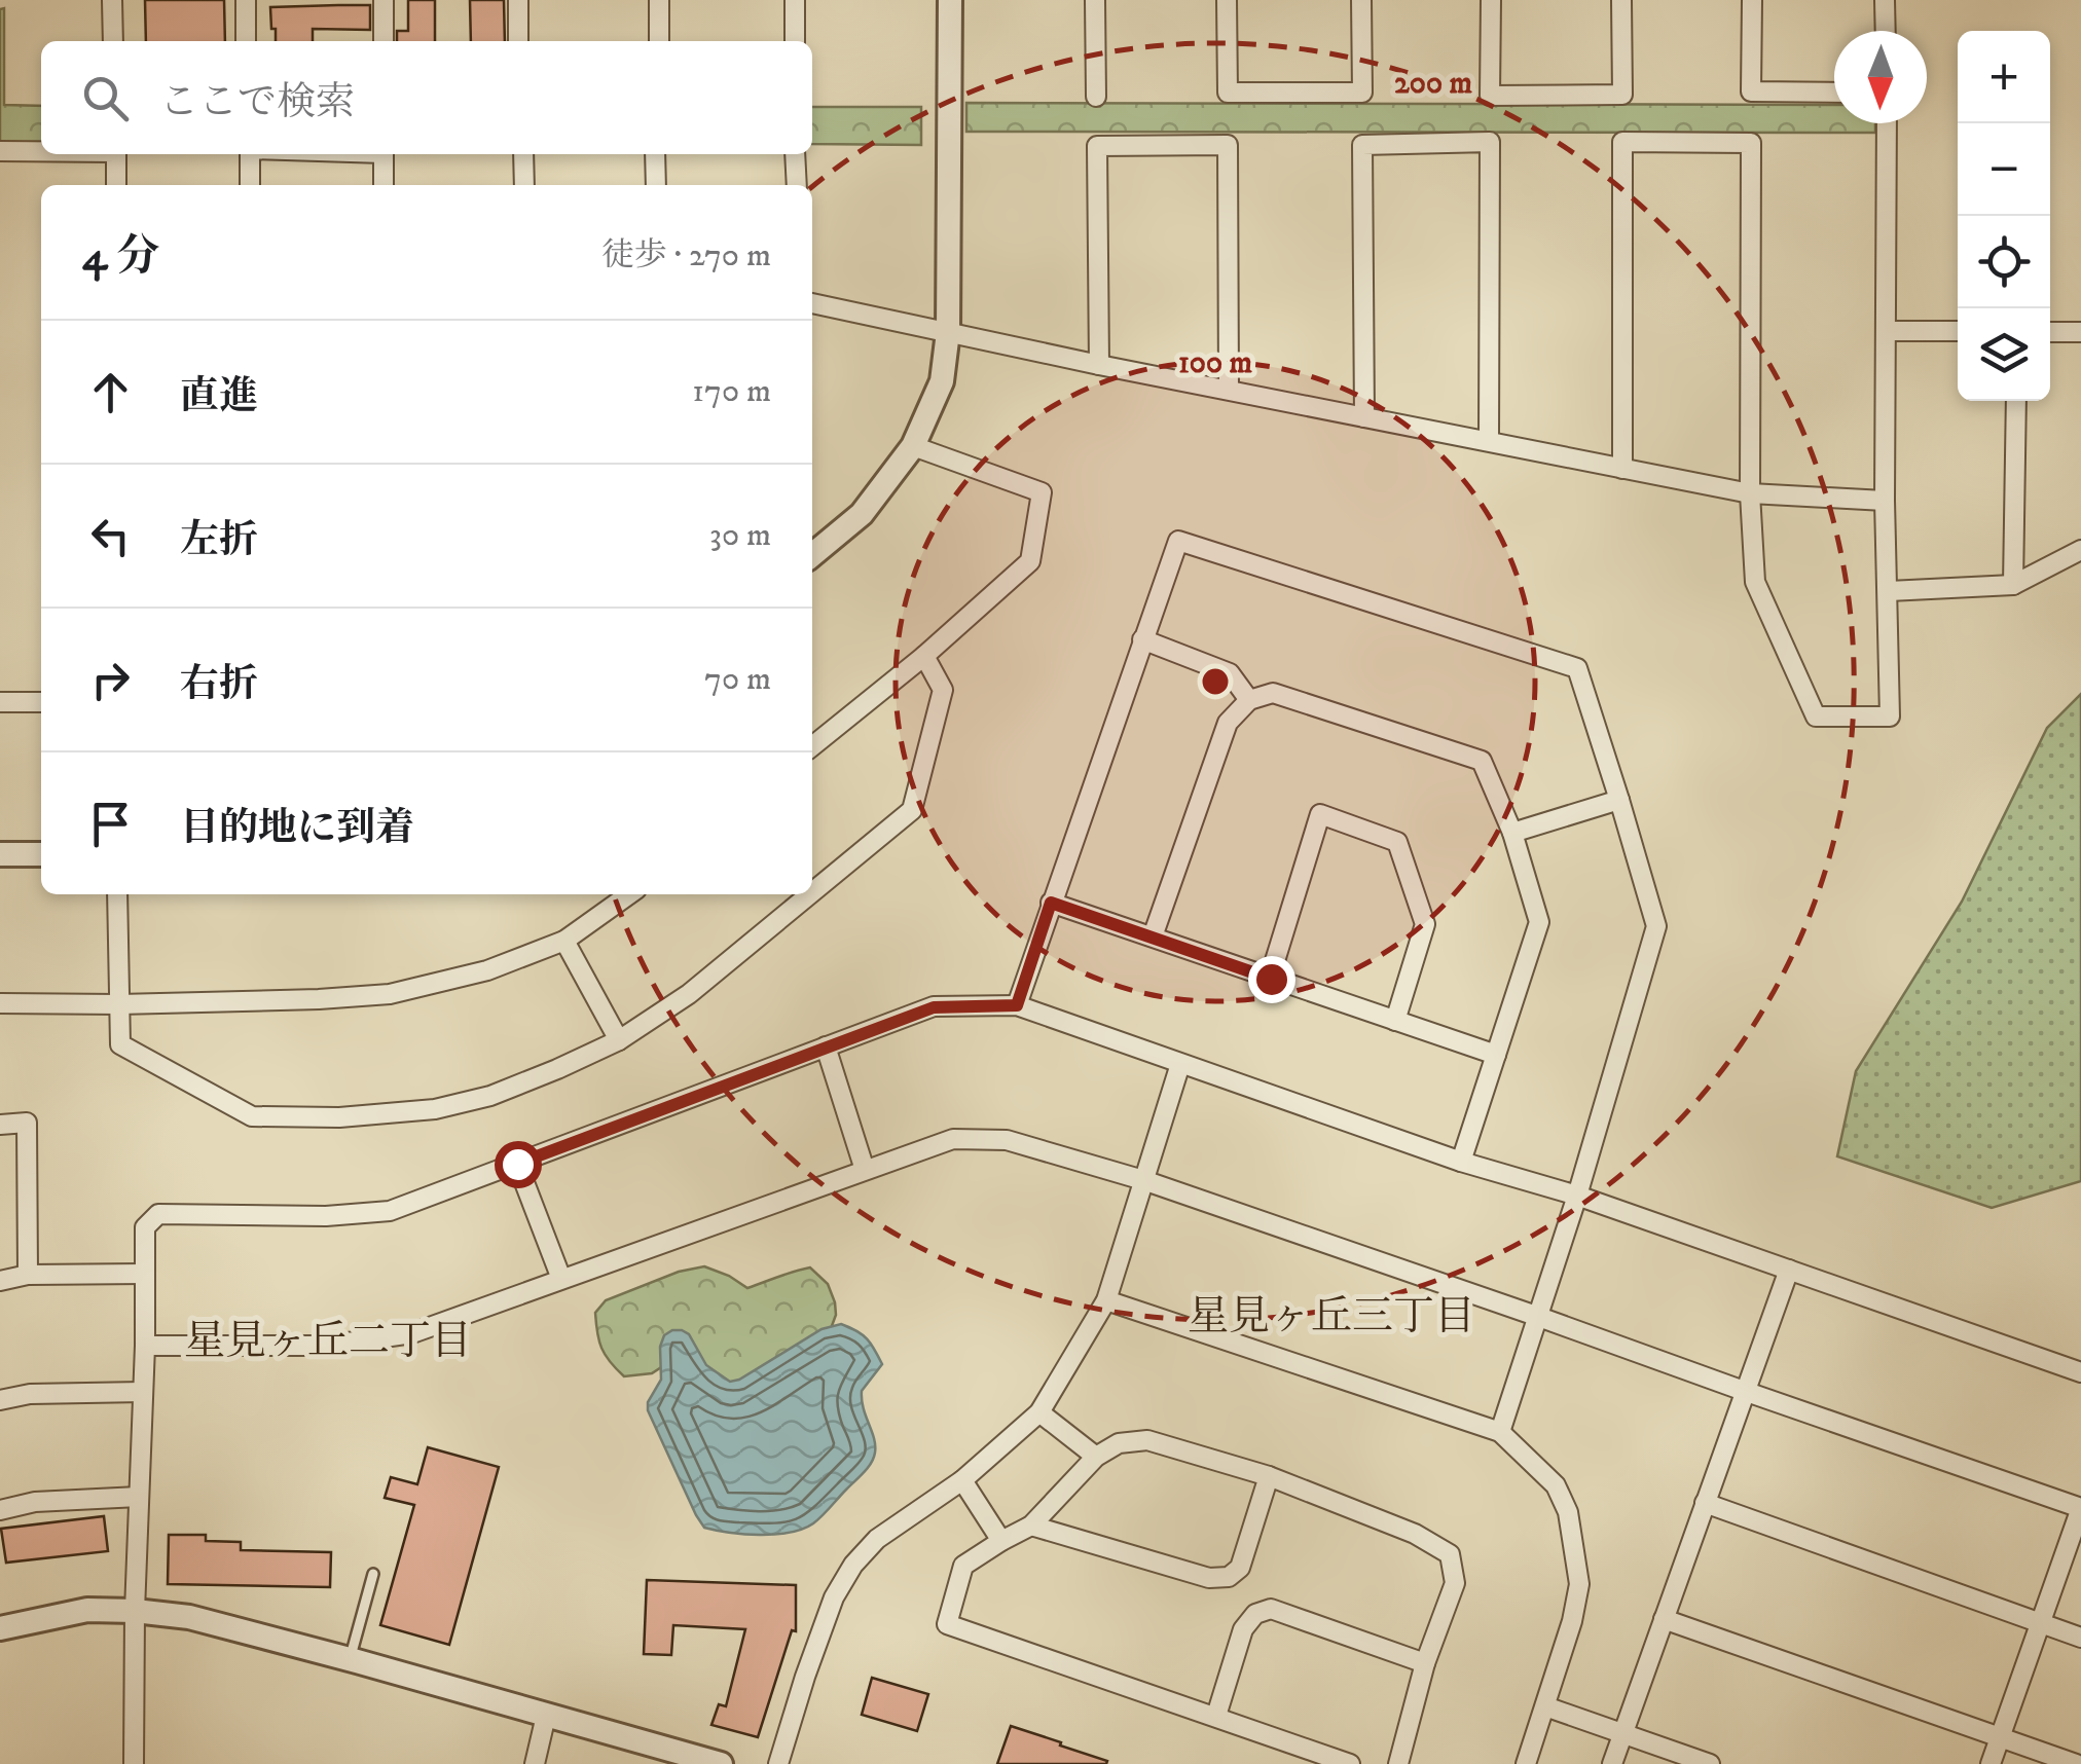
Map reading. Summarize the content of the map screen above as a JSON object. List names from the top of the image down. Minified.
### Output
{"districts":["星見ヶ丘三丁目","星見ヶ丘二丁目"],"north":"bottom","page":{"map_buttons":["+","−"],"search":"ここで検索","heading":["4 分","徒歩 · 270 m"],"list":[["直進","170 m"],["左折","30 m"],["右折","70 m"],"目的地に到着"]},"rings":["200 m","100 m"]}
